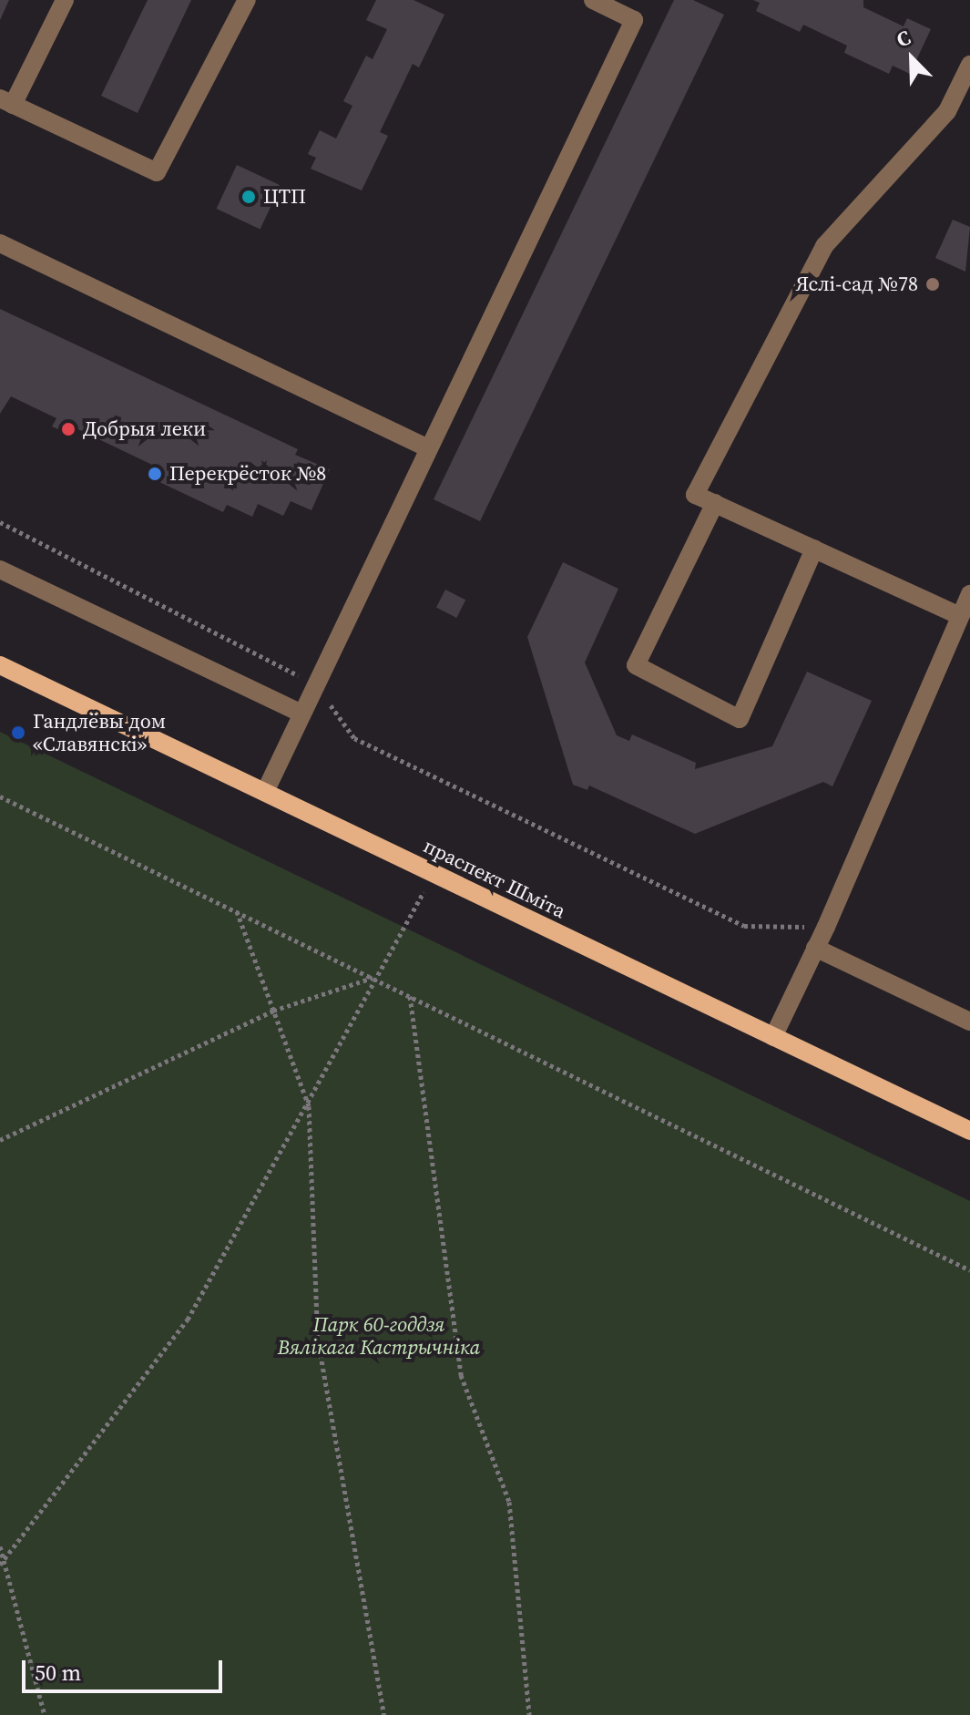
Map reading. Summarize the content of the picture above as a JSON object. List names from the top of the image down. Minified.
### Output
{"streets":{"main road":["праспект Шміта"]},"parks":["Парк 60-годдзя Вялікага Кастрычніка"],"places":["ЦТП","Яслі-сад №78","Добрыя леки","Перекрёсток №8","Гандлёвы дом «Славянскі»"],"scale_bar":"50 m","north":"top left"}
